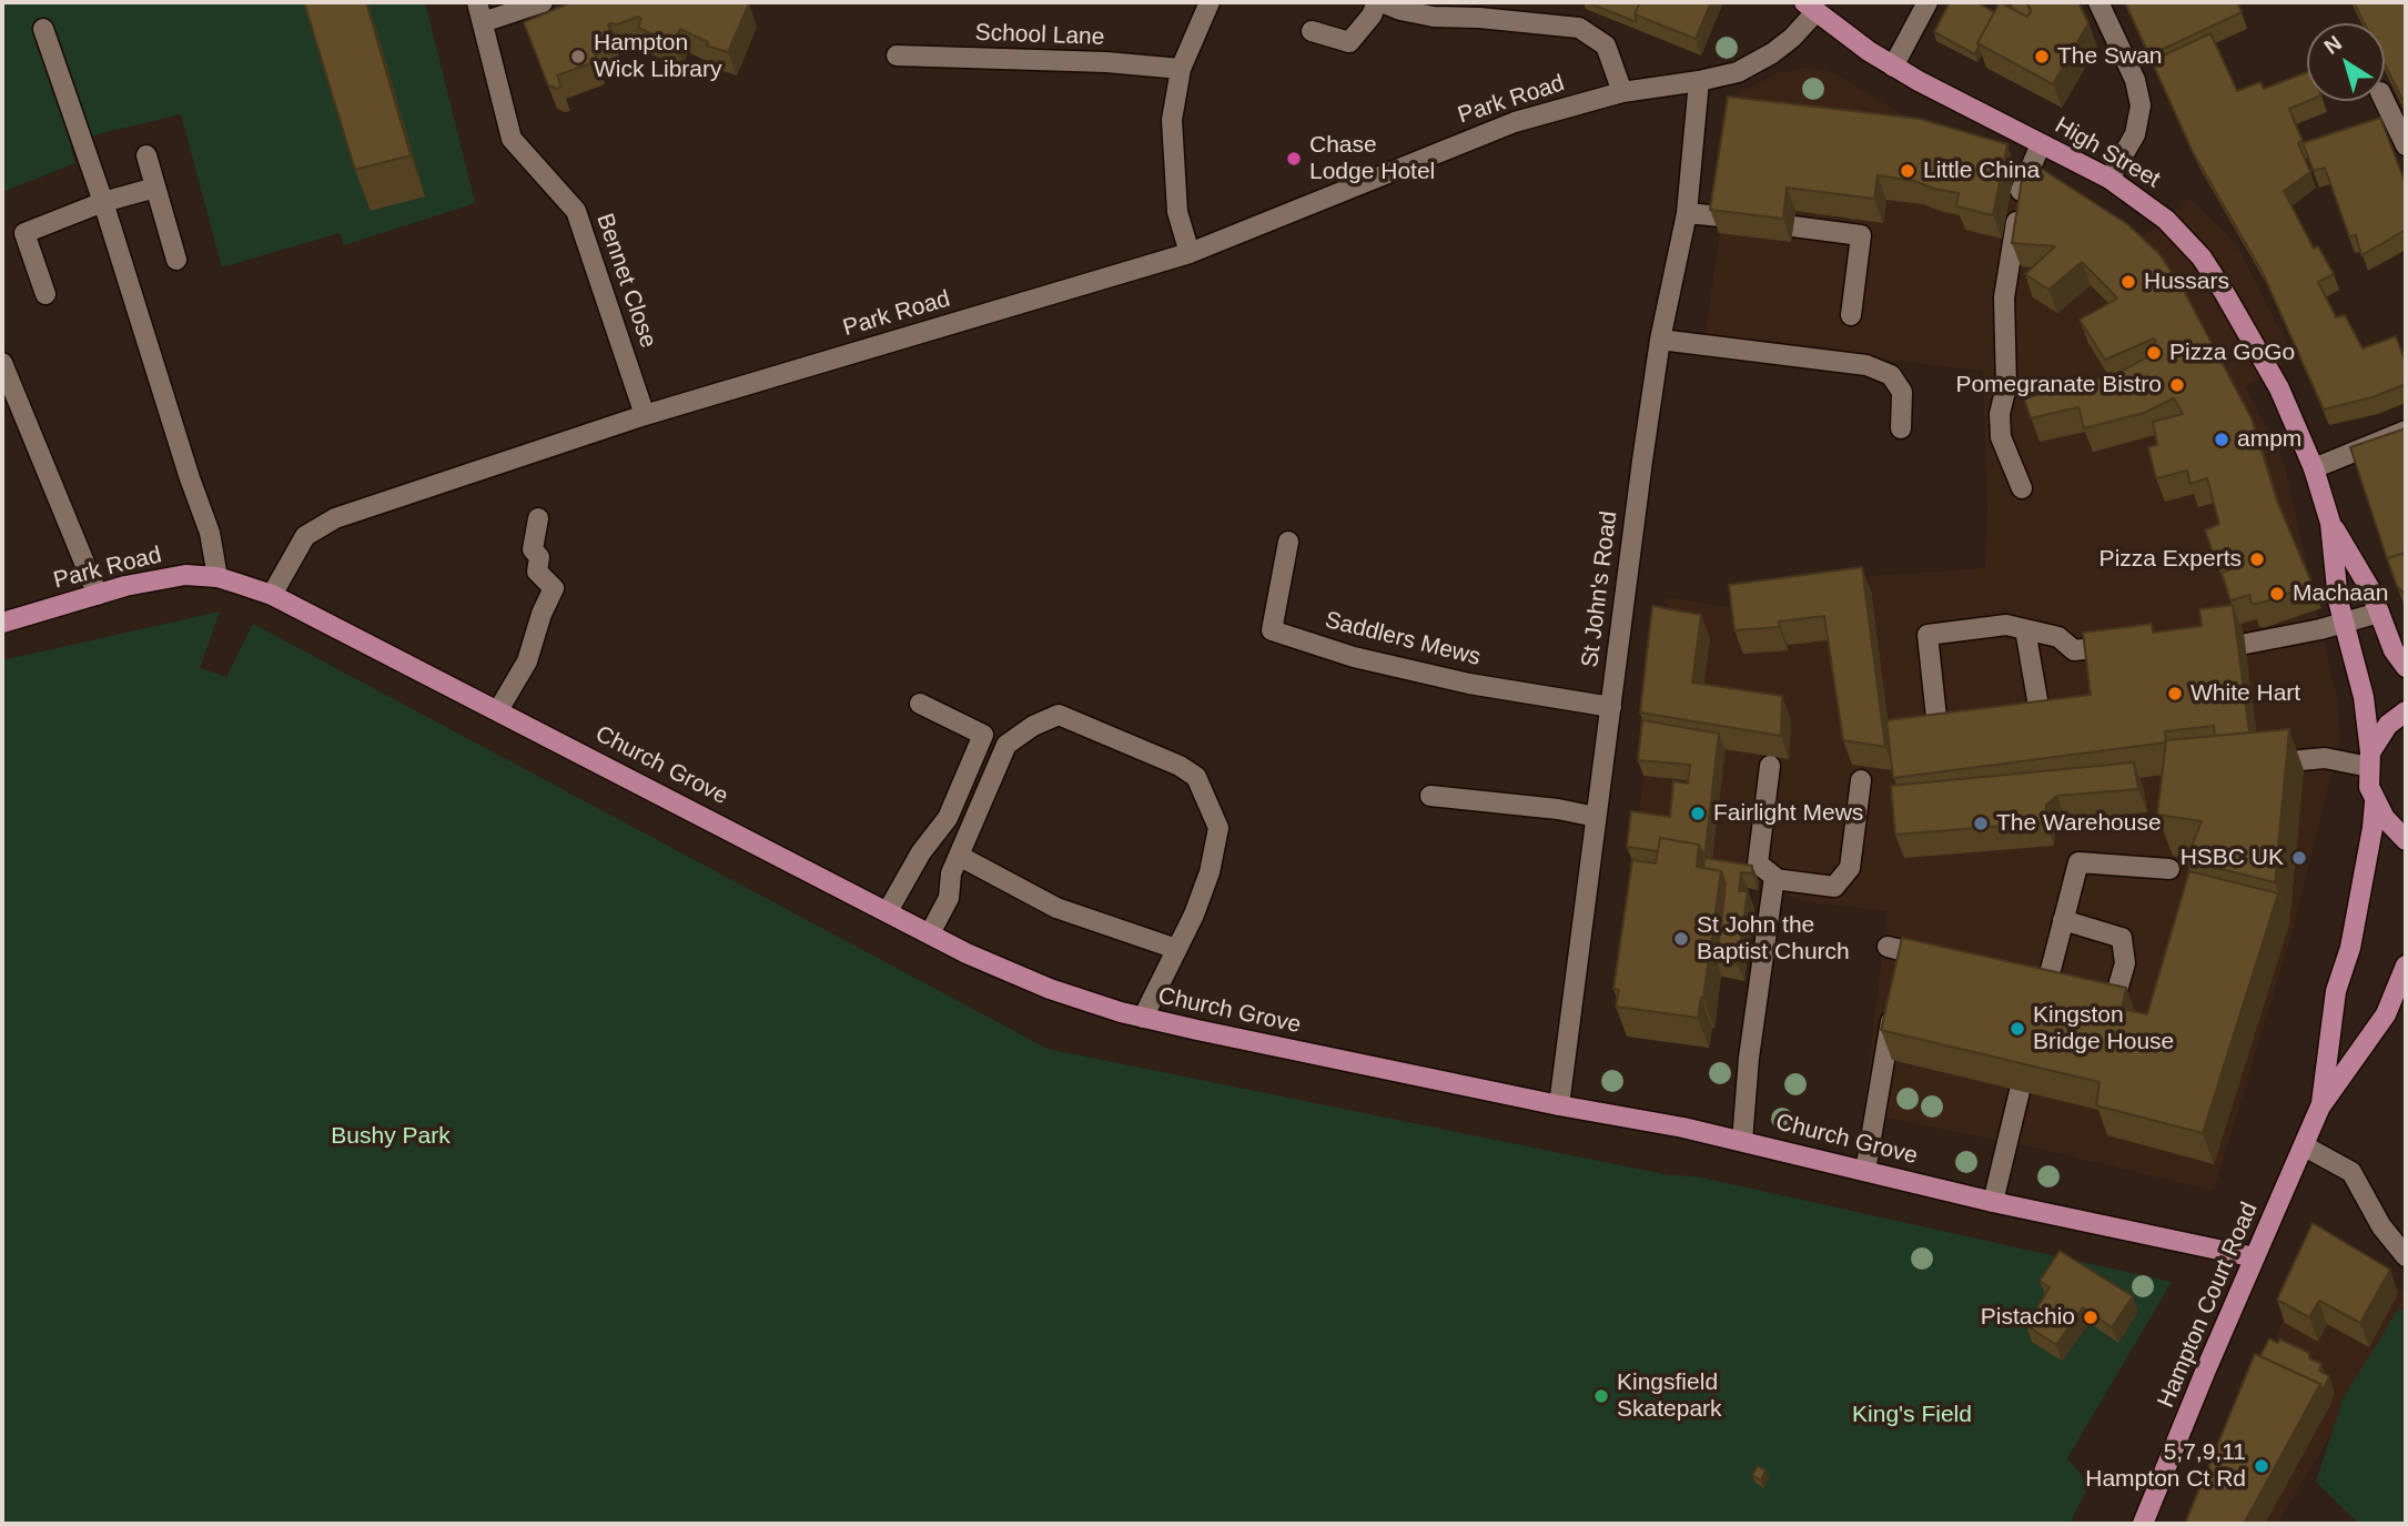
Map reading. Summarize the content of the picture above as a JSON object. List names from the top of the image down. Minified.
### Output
{"streets":{"main road":["Park Road","High Street","Church Grove","Hampton Court Road"],"street":["School Lane","Bennet Close","St John's Road","Saddlers Mews"]},"crossings":[["Park Road","High Street"],["Park Road","Bennet Close"],["Park Road","St John's Road"],["Park Road","Church Grove"],["High Street","Hampton Court Road"],["St John's Road","Saddlers Mews"],["St John's Road","Church Grove"],["Church Grove","Hampton Court Road"]],"parks":["Bushy Park","King's Field"],"places":["Hampton Wick Library","The Swan","Chase Lodge Hotel","Little China","Hussars","Pizza GoGo","Pomegranate Bistro","ampm","Pizza Experts","Machaan","White Hart","Fairlight Mews","The Warehouse","HSBC UK","St John the Baptist Church","Kingston Bridge House","Pistachio","Kingsfield Skatepark","5,7,9,11 Hampton Ct Rd"],"north":"top left"}
